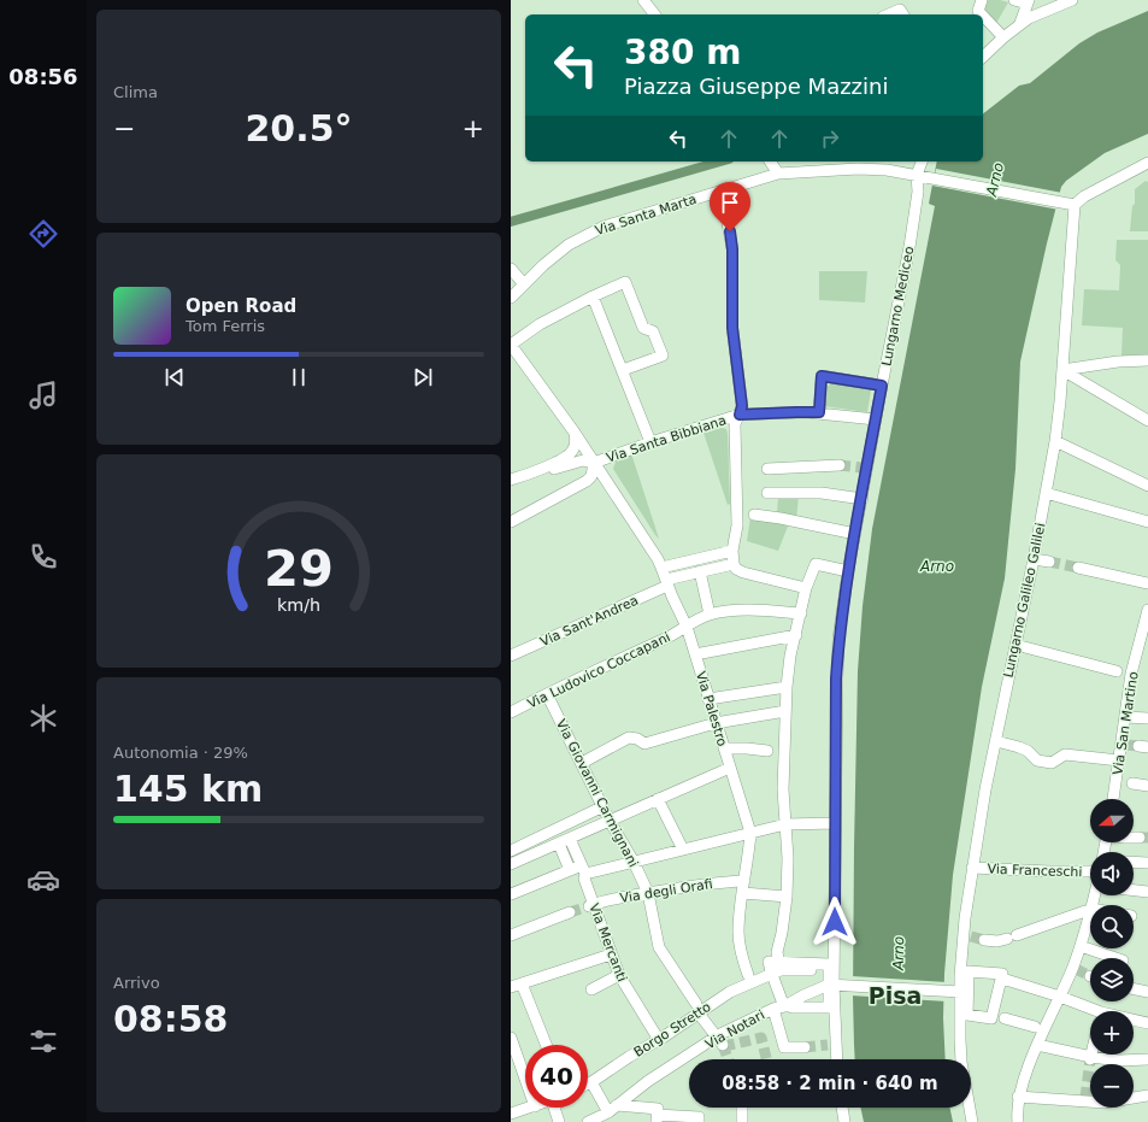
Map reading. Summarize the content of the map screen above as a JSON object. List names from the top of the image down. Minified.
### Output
{"streets":{"street":["Via Santa Marta","Lungarno Mediceo","Via Santa Bibbiana","Lungarno Galileo Galilei","Via Sant'Andrea","Via Ludovico Coccapani","Via Palestro","Via San Martino","Via Giovanni Carmignani","Via Franceschi","Via degli Orafi","Via Mercanti","Borgo Stretto","Via Notari"]},"crossings":[["Via Santa Marta","Lungarno Mediceo"],["Via Santa Marta","Lungarno Galileo Galilei"],["Lungarno Mediceo","Via Santa Bibbiana"],["Via Santa Bibbiana","Via Palestro"],["Lungarno Galileo Galilei","Via Franceschi"],["Via Sant'Andrea","Via Palestro"],["Via Ludovico Coccapani","Via Palestro"],["Via Ludovico Coccapani","Via Giovanni Carmignani"],["Via Giovanni Carmignani","Via degli Orafi"],["Via Giovanni Carmignani","Borgo Stretto"],["Via Giovanni Carmignani","Via Notari"],["Via degli Orafi","Via Mercanti"],["Via Mercanti","Borgo Stretto"]],"districts":["Pisa"],"water":["Arno"],"north":"left","page":{"tabs":"08:56","tile":["Clima",["Autonomia · 29%","145 km"],["Arrivo","08:58"]],"turn":["380 m","Piazza Giuseppe Mazzini"],"heat":["−","20.5°","+"],"song":["Open Road","Tom Ferris"],"map_buttons":["+","−"],"limit":"40","trip":"08:58 · 2 min · 640 m","gauge":["29","km/h"]}}
